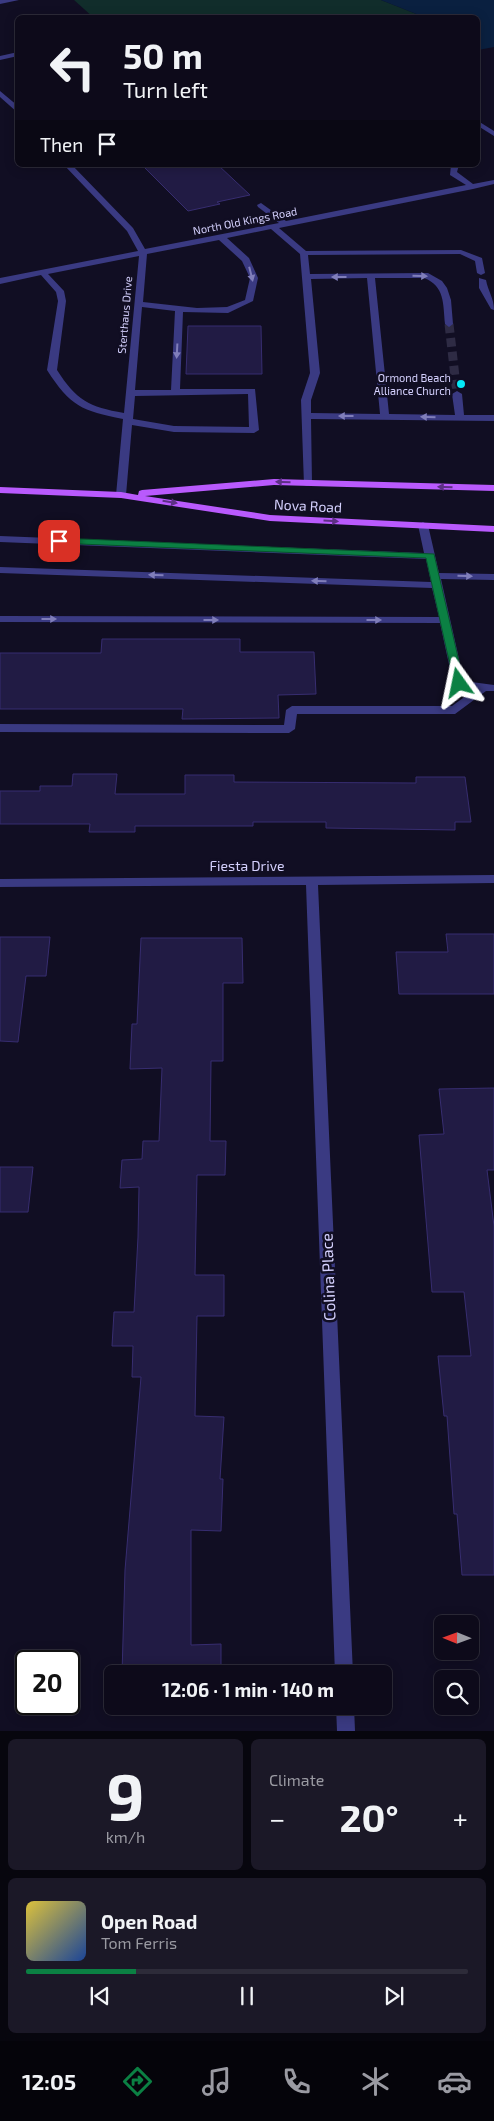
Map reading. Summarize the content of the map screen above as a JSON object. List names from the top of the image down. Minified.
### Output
{"streets":{"main road":["Nova Road"],"street":["North Old Kings Road","Sterthaus Drive","Fiesta Drive","Colina Place"]},"crossings":[["North Old Kings Road","Sterthaus Drive"],["Sterthaus Drive","Nova Road"],["Fiesta Drive","Colina Place"]],"places":["Ormond Beach Alliance Church"],"north":"left","page":{"turn":["50 m","Turn left"],"then":"Then","limit":"20","trip":"12:06 · 1 min · 140 m","tile":[["9","km/h"],"Climate"],"heat":["−","20°","+"],"song":["Open Road","Tom Ferris"],"tabs":"12:05"}}
